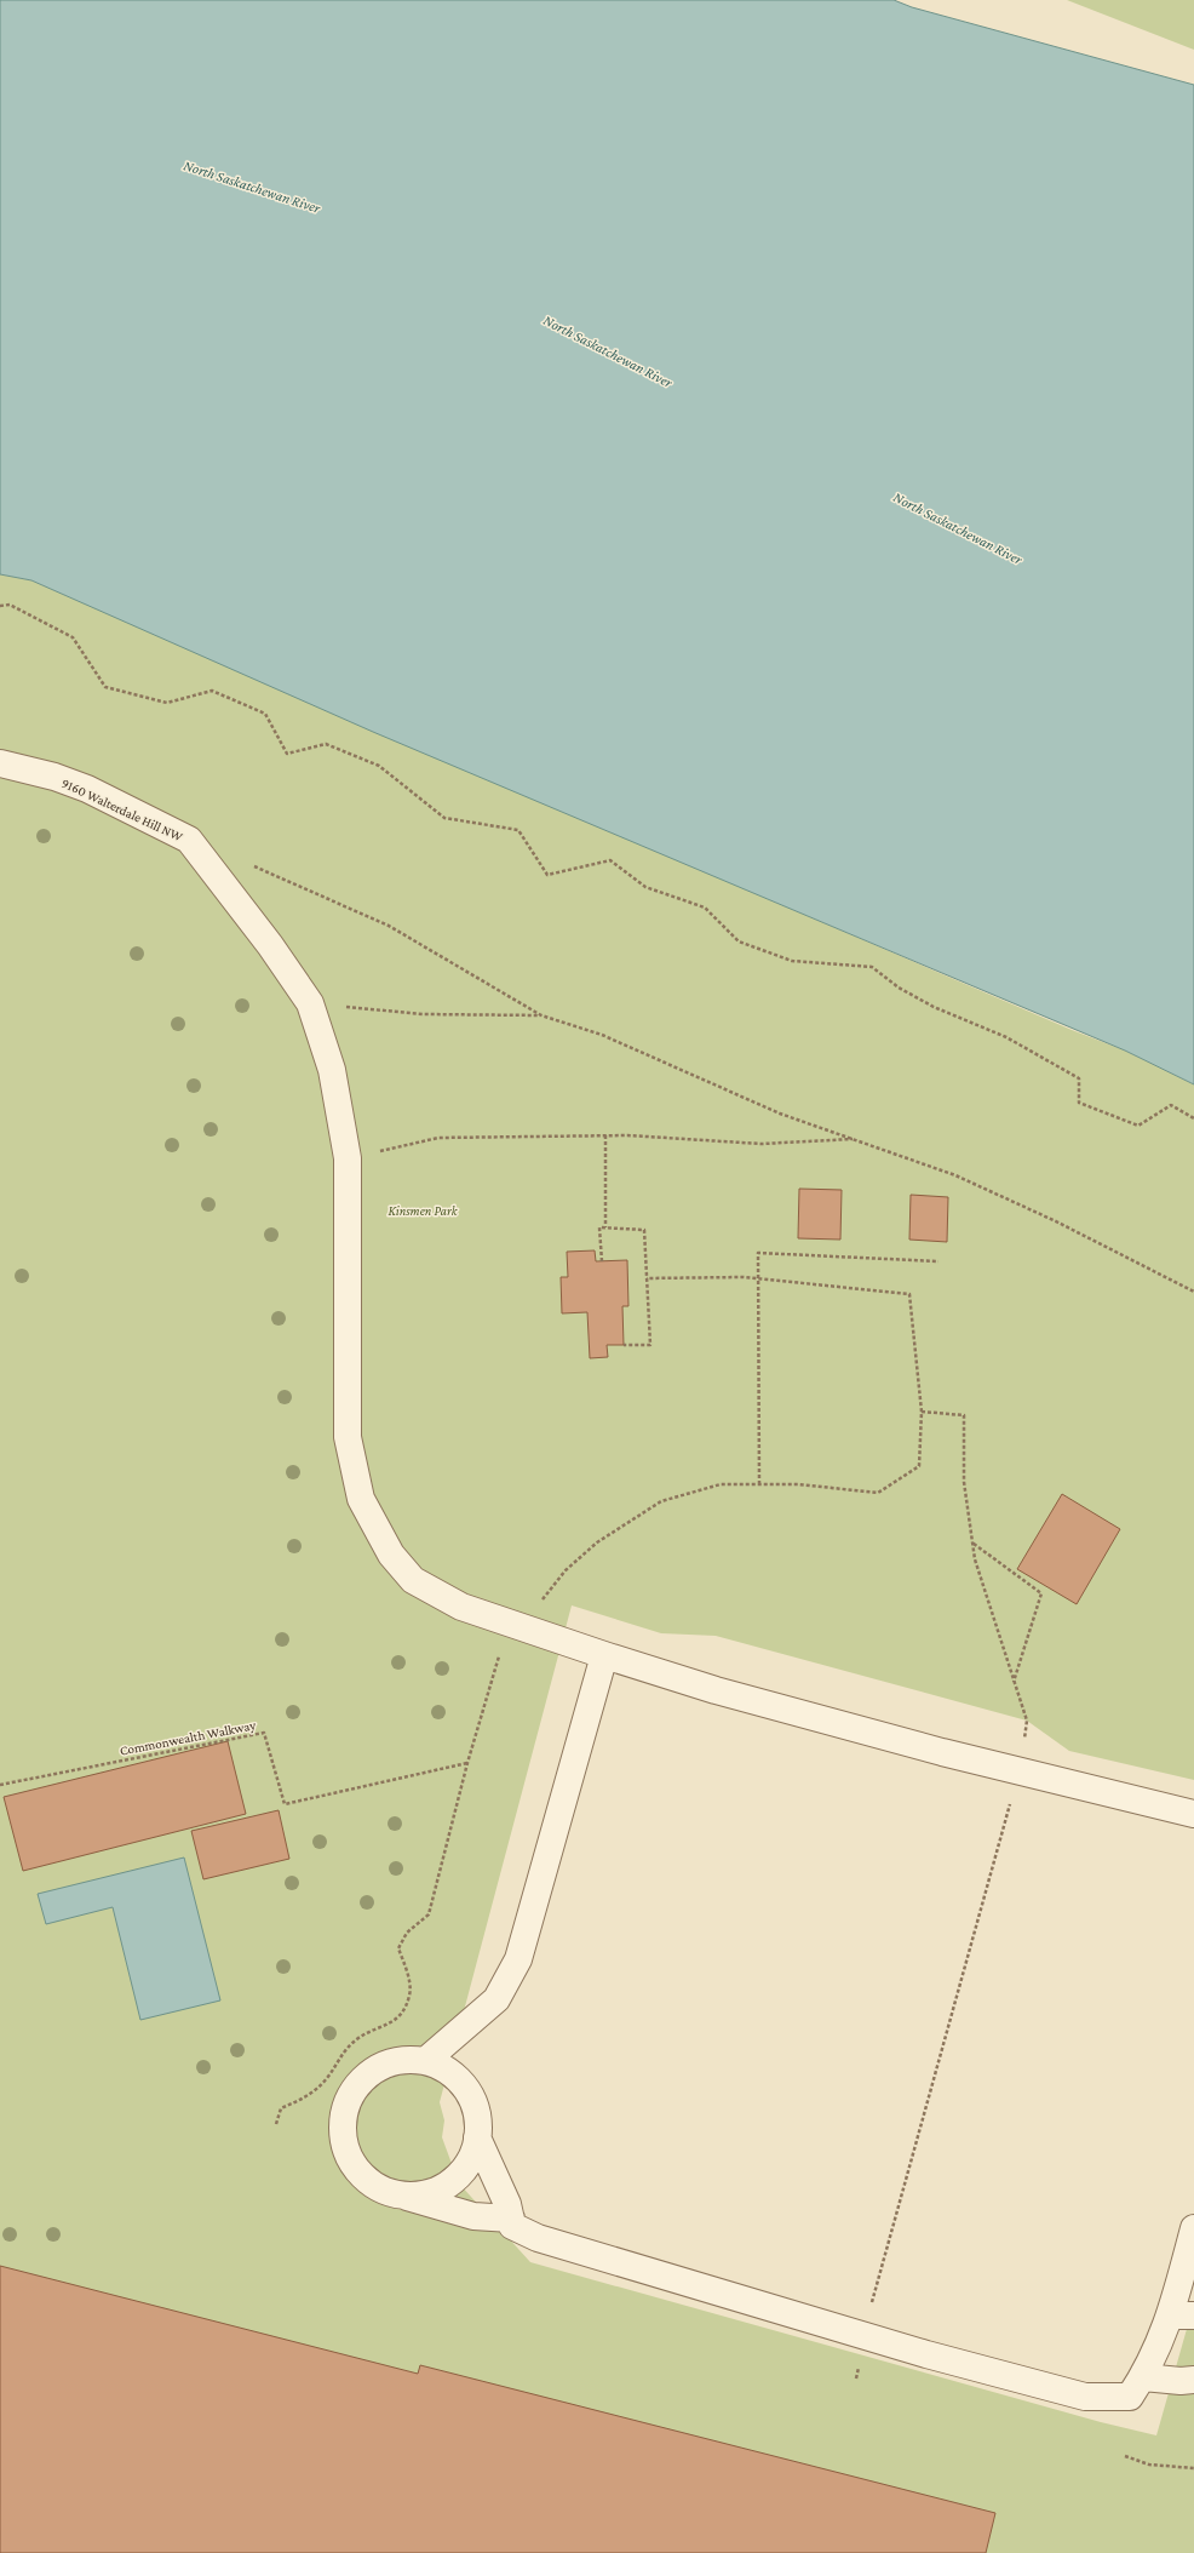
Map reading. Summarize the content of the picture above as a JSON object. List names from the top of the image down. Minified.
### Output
{"streets":{"street":["9160 Walterdale Hill NW"],"path":["Commonwealth Walkway"]},"water":["North Saskatchewan River"],"parks":["Kinsmen Park"]}
